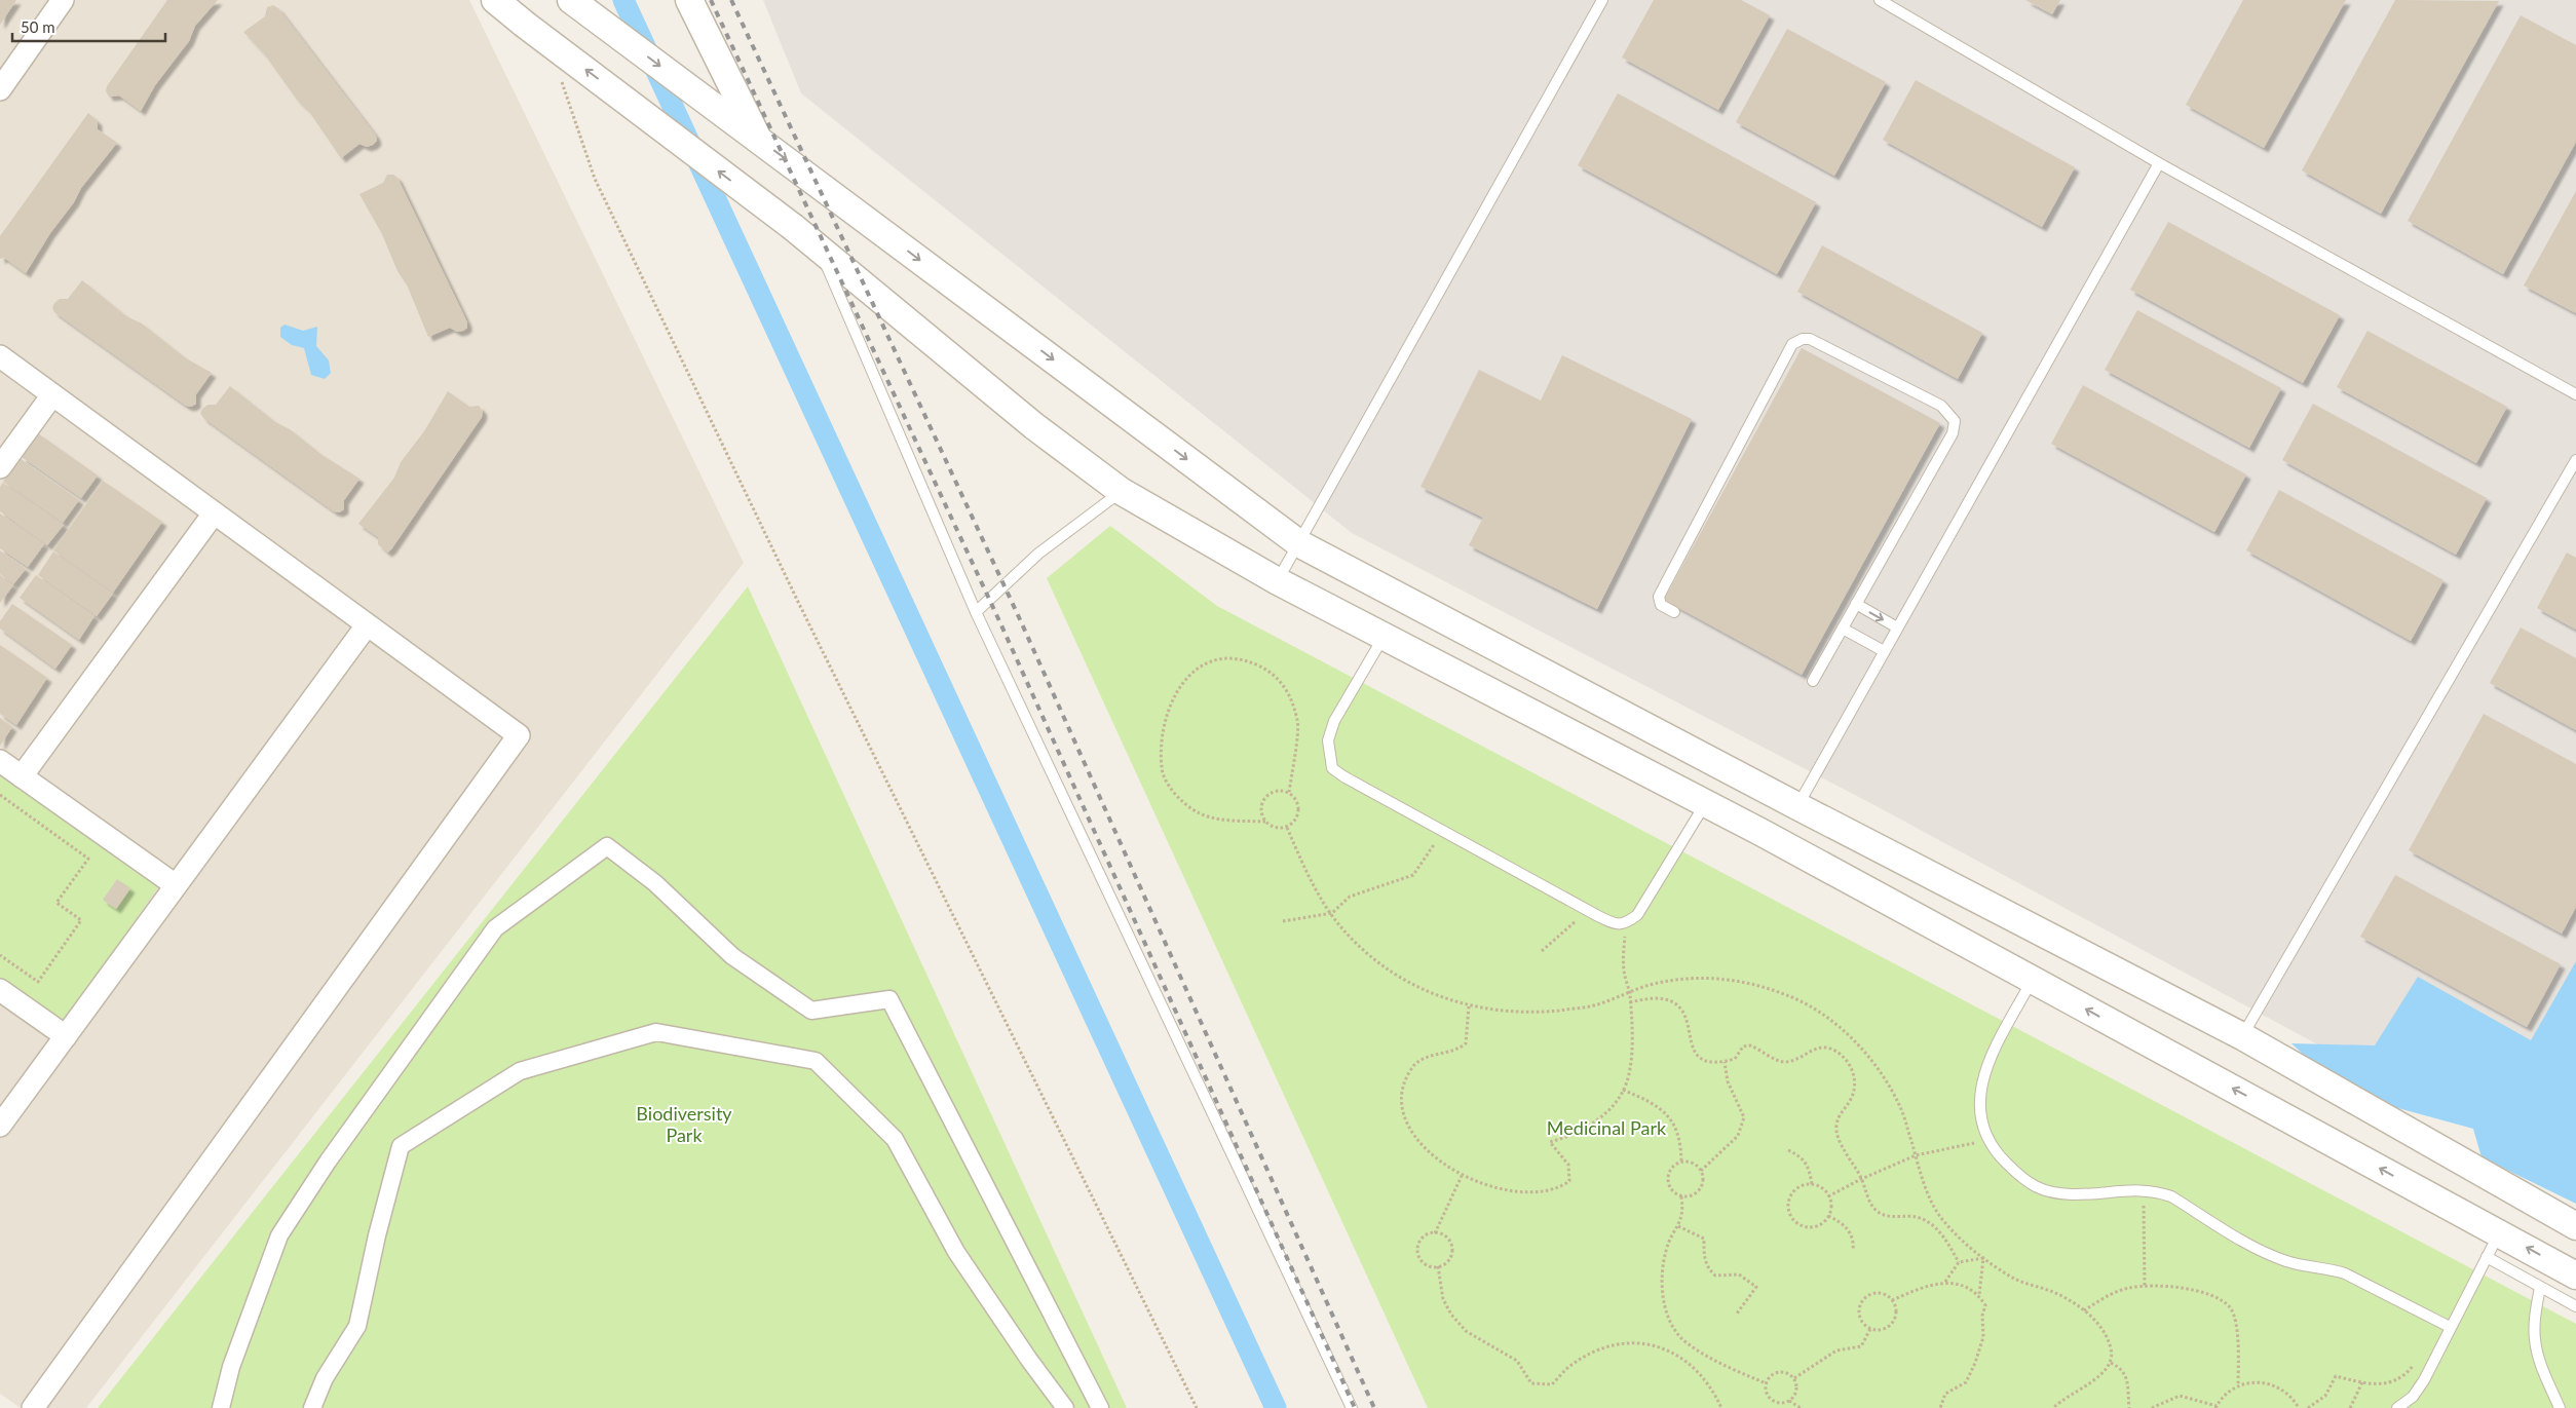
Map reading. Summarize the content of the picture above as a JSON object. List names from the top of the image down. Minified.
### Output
{"parks":["Biodiversity Park","Medicinal Park"],"scale_bar":"50 m"}
